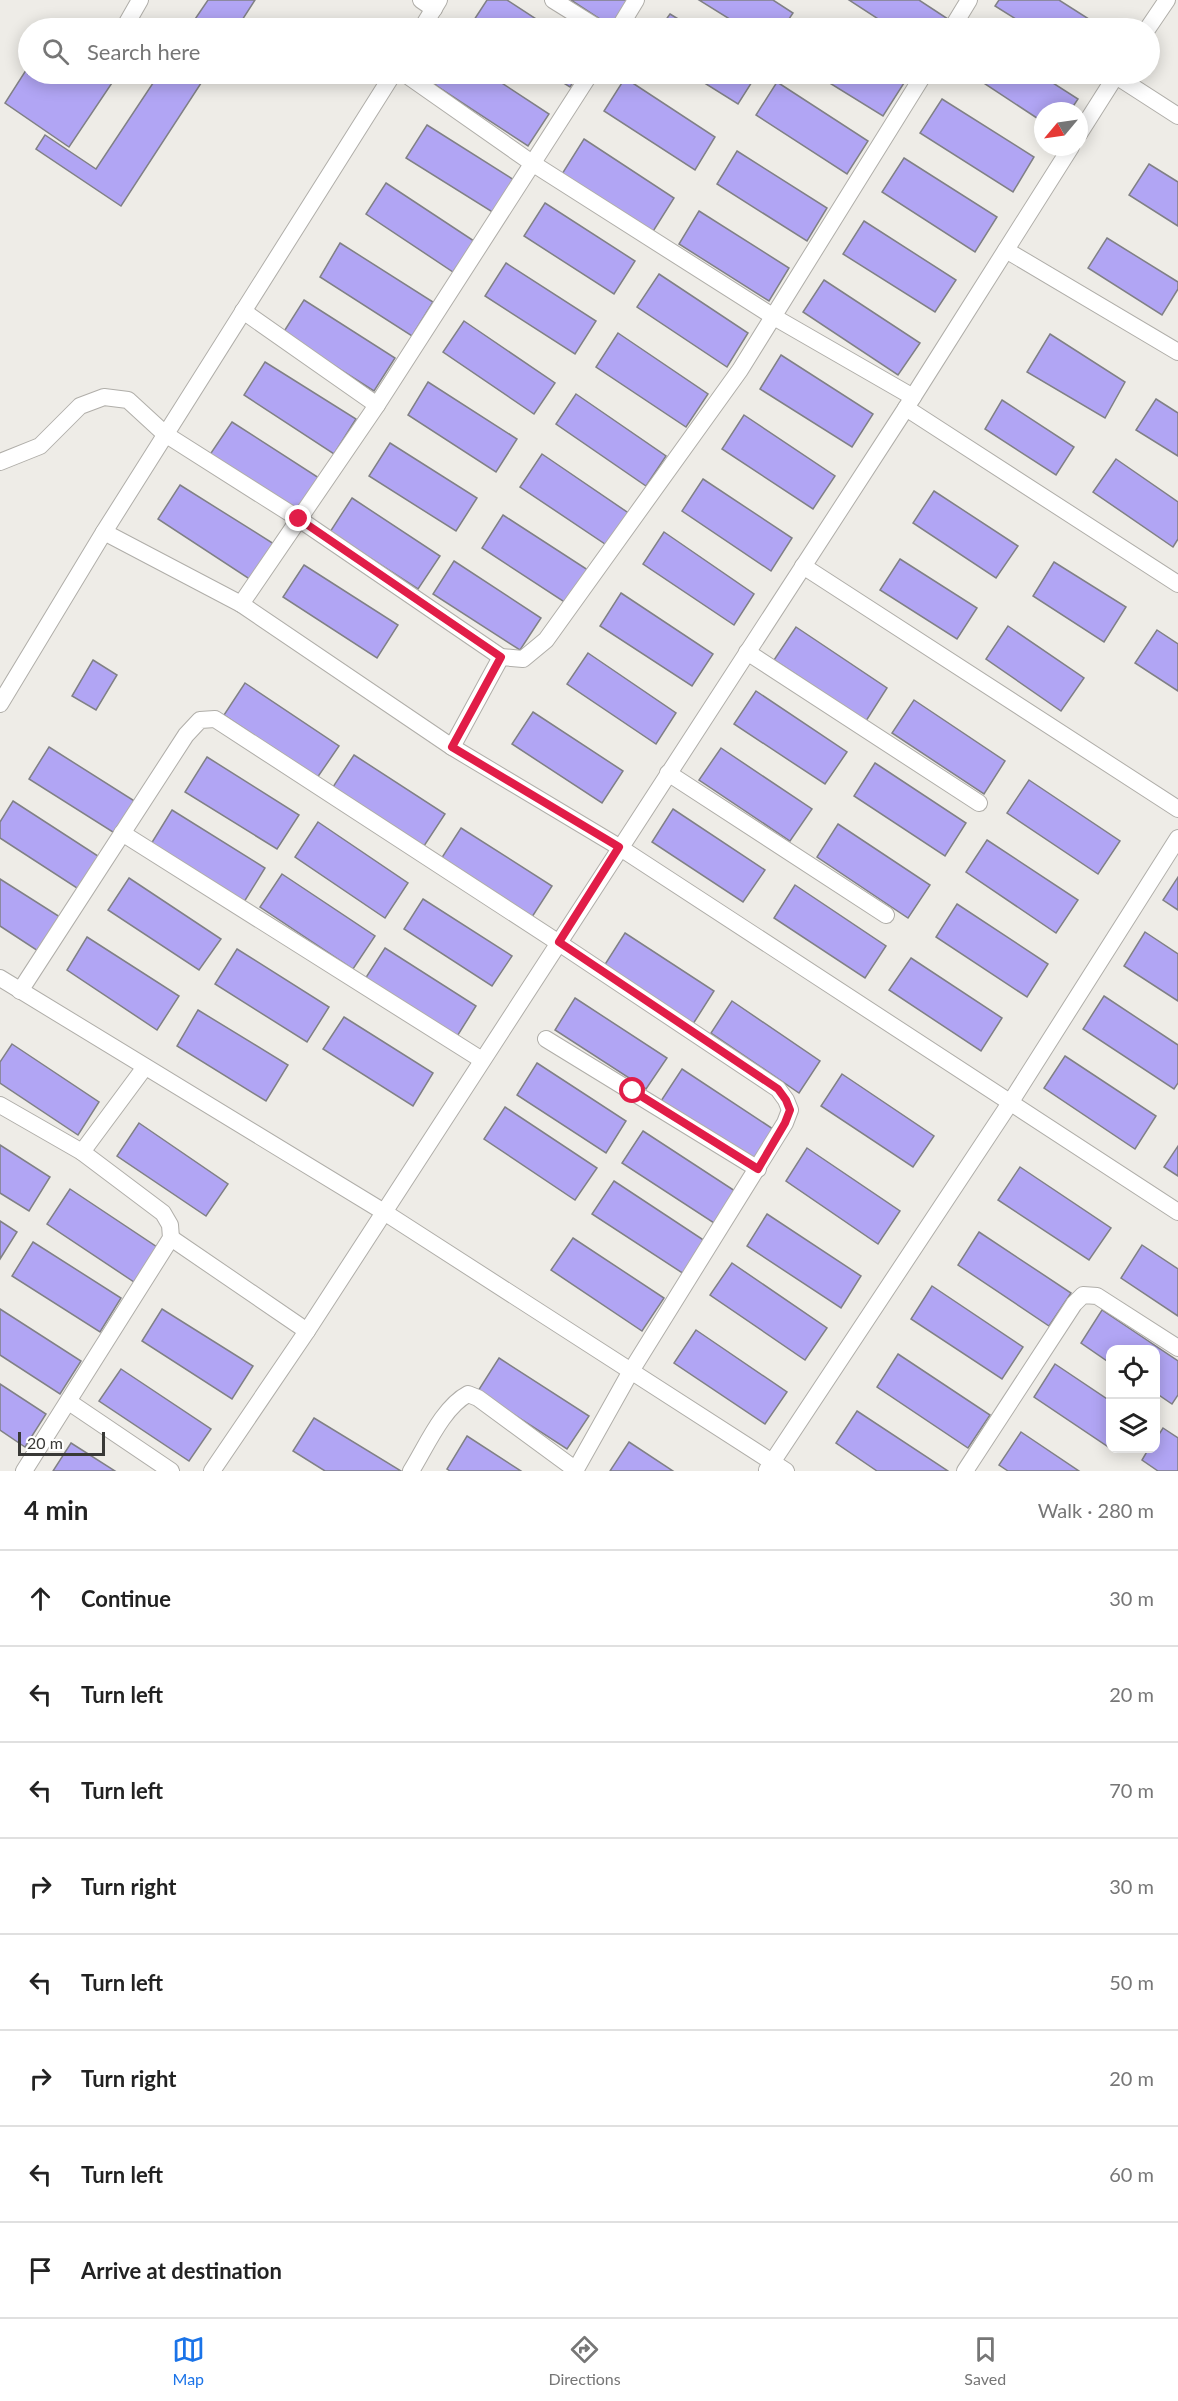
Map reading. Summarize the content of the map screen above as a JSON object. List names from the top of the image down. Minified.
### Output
{"scale_bar":"20 m","north":"bottom left","page":{"search":"Search here","scale":"20 m","heading":["4 min","Walk · 280 m"],"list":[["Continue","30 m"],["Turn left","20 m"],["Turn left","70 m"],["Turn right","30 m"],["Turn left","50 m"],["Turn right","20 m"],["Turn left","60 m"],"Arrive at destination"],"nav":["Map","Directions","Saved"]}}
